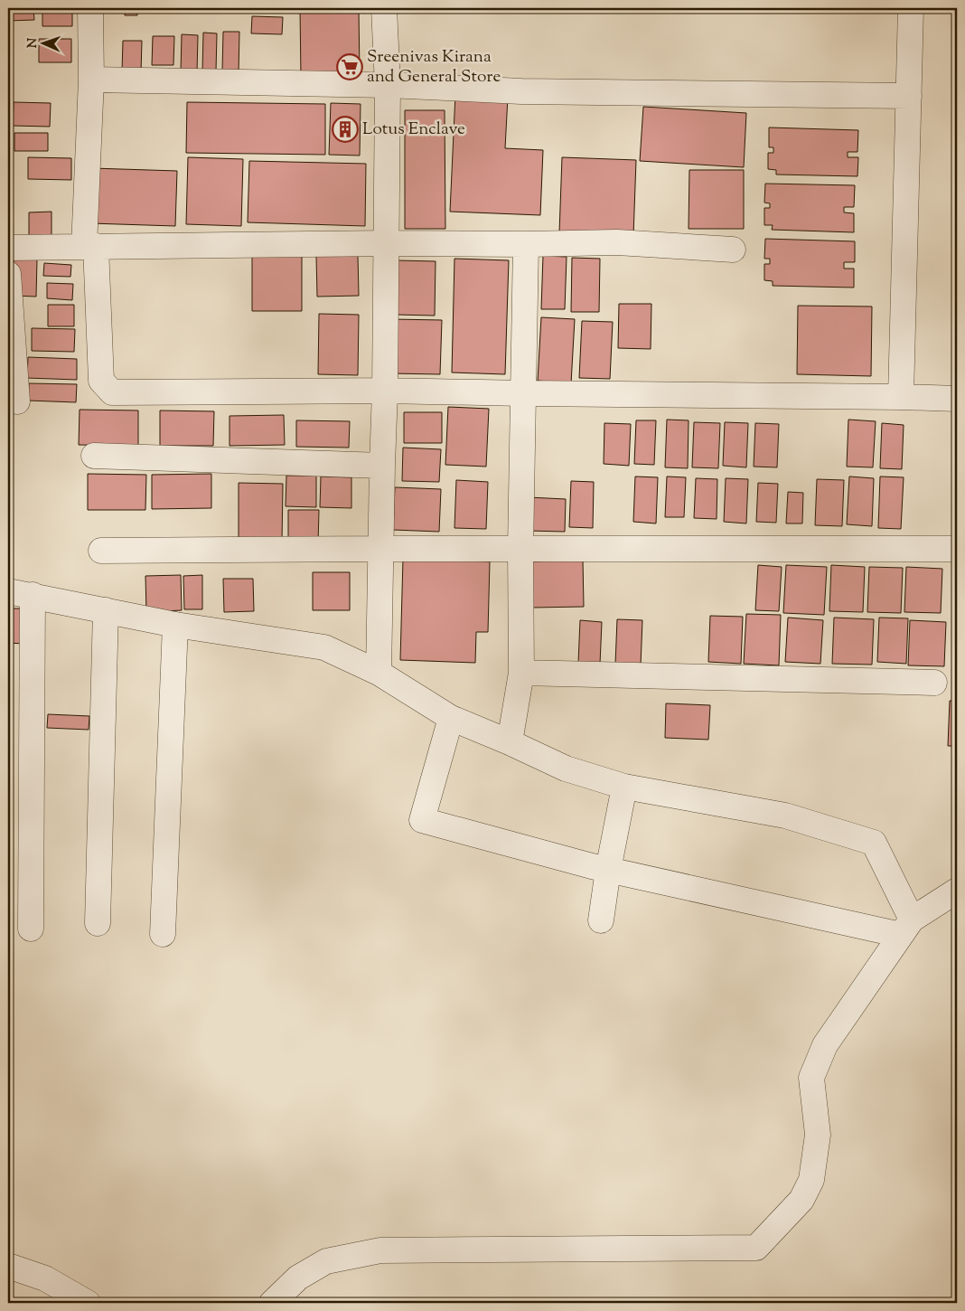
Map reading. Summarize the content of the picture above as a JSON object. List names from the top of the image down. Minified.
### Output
{"places":{"supermarket":["Sreenivas Kirana and General Store"],"building":["Lotus Enclave"]},"north":"left"}
